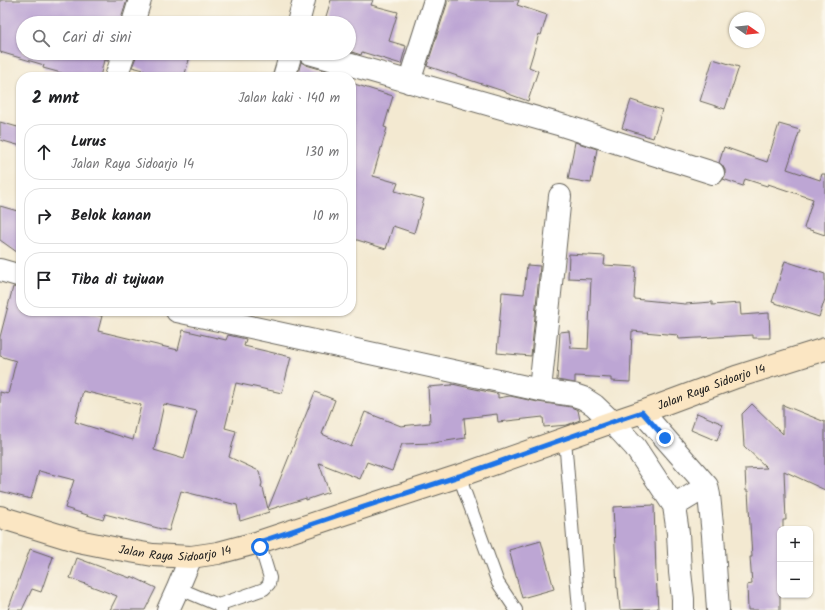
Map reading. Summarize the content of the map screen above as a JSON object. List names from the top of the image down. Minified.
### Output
{"streets":{"main road":["Jalan Raya Sidoarjo 14"]},"north":"right","page":{"search":"Cari di sini","heading":["2 mnt","Jalan kaki · 140 m"],"list":[["Lurus","Jalan Raya Sidoarjo 14","130 m"],["Belok kanan","10 m"],"Tiba di tujuan"],"map_buttons":["+","−"]}}
